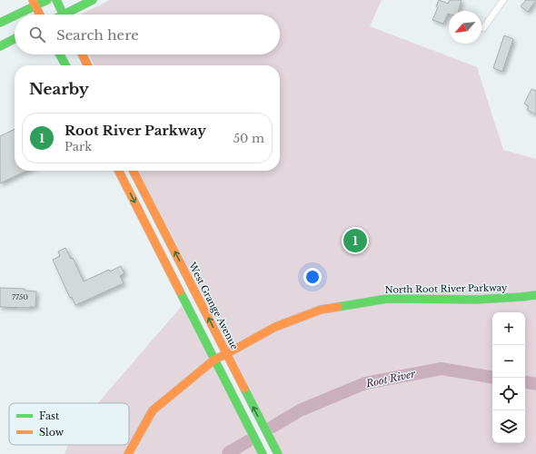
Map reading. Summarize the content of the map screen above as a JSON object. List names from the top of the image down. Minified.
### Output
{"streets":{"street":["North Root River Parkway","West Grange Avenue"]},"crossings":[["North Root River Parkway","West Grange Avenue"]],"water":["Root River"],"house_numbers":["7750"],"legend":["Fast","Slow"],"north":"bottom left","page":{"search":"Search here","heading":"Nearby","list":[{"mark":"1","name":"Root River Parkway","note":"Park","value":"50 m"}],"pins":"1","map_buttons":["+","−"]}}
